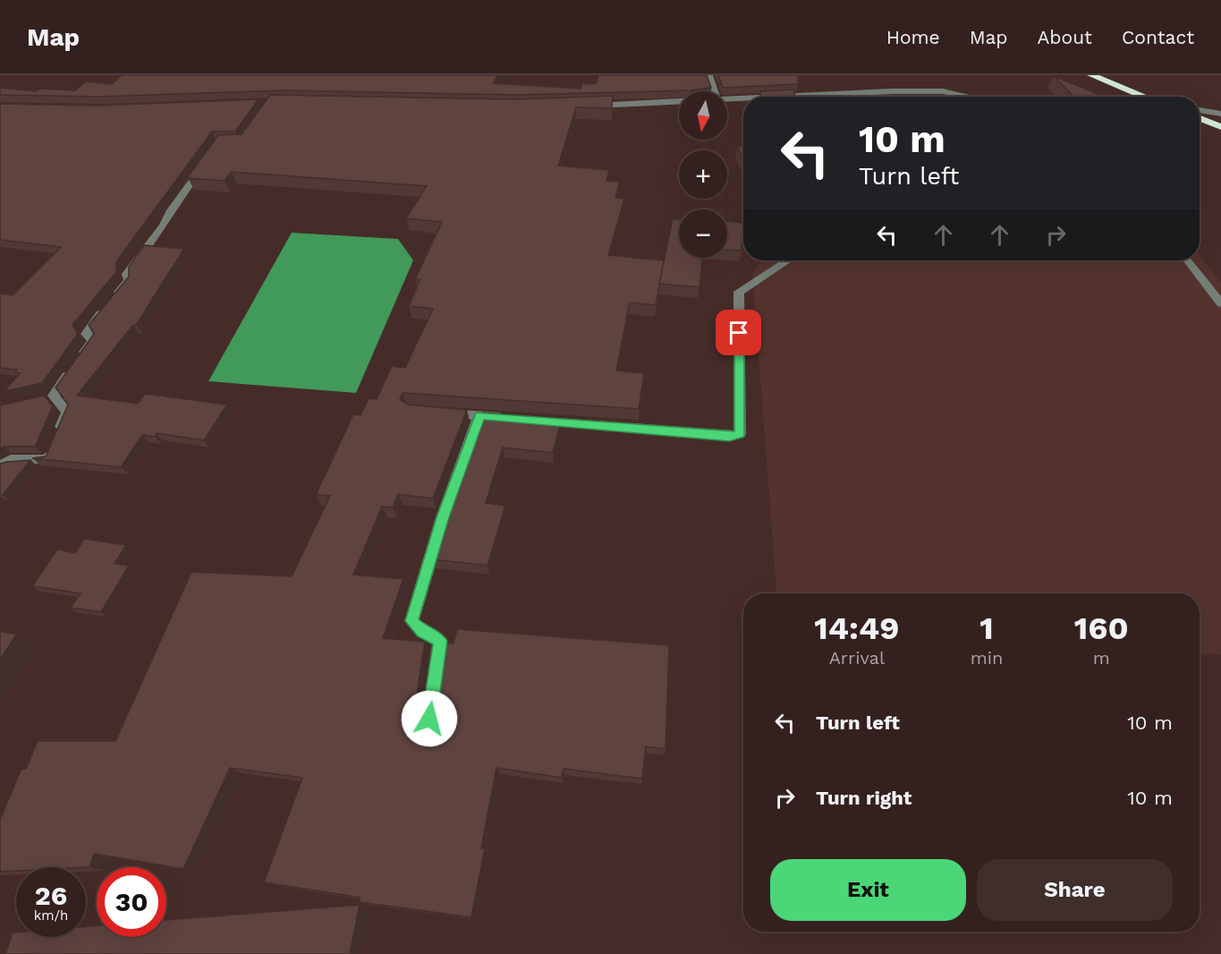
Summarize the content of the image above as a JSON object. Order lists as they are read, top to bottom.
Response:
{
  "north": "bottom",
  "page": {
    "header": "Map",
    "nav": [
      "Home",
      "Map",
      "About",
      "Contact"
    ],
    "map_buttons": ["+", "−"],
    "turn": ["10 m", "Turn left"],
    "eta": [
      "14:49",
      "Arrival",
      "1",
      "min",
      "160",
      "m"
    ],
    "list": [
      {
        "name": "Turn left",
        "value": "10 m"
      },
      {
        "name": "Turn right",
        "value": "10 m"
      }
    ],
    "buttons": ["Exit", "Share"],
    "speed": "26 km/h",
    "limit": "30"
  }
}
